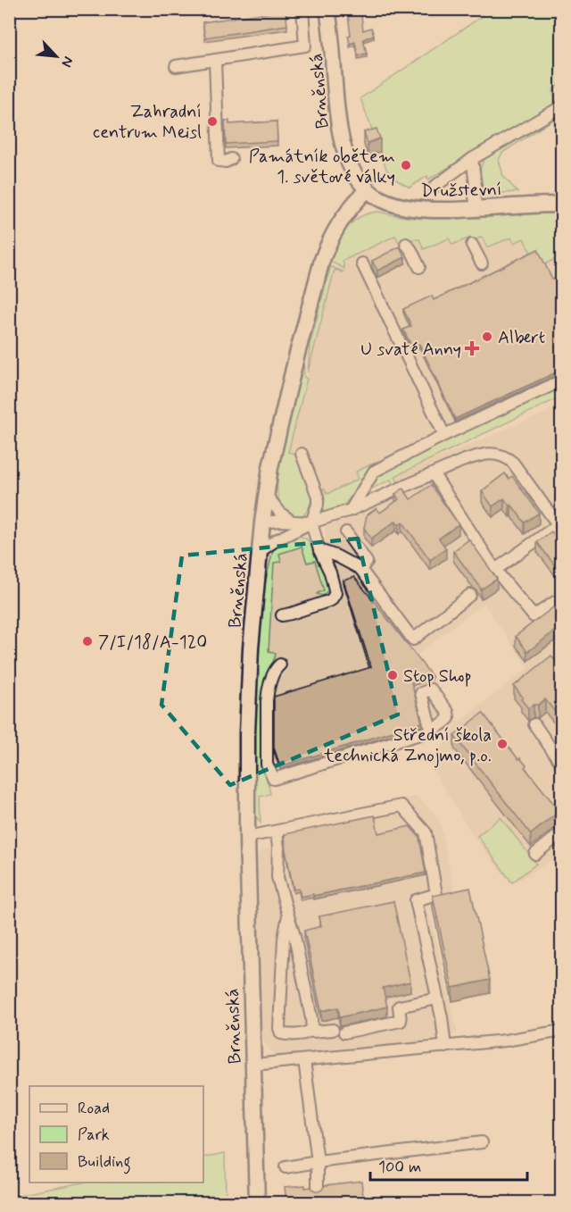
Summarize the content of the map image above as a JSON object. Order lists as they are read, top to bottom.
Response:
{
  "streets": {
    "main road": ["Brněnská", "Družstevní"]
  },
  "crossings": [
    ["Brněnská", "Družstevní"]
  ],
  "places": {
    "other": [
      "Zahradní centrum Meisl",
      "Památník obětem 1. světové války",
      "Albert",
      "7/I/18/A-120",
      "Stop Shop",
      "Střední škola technická Znojmo, p.o."
    ],
    "health": ["U svaté Anny"]
  },
  "legend": ["Road", "Park", "Building"],
  "scale_bar": "100 m",
  "north": "bottom right"
}
